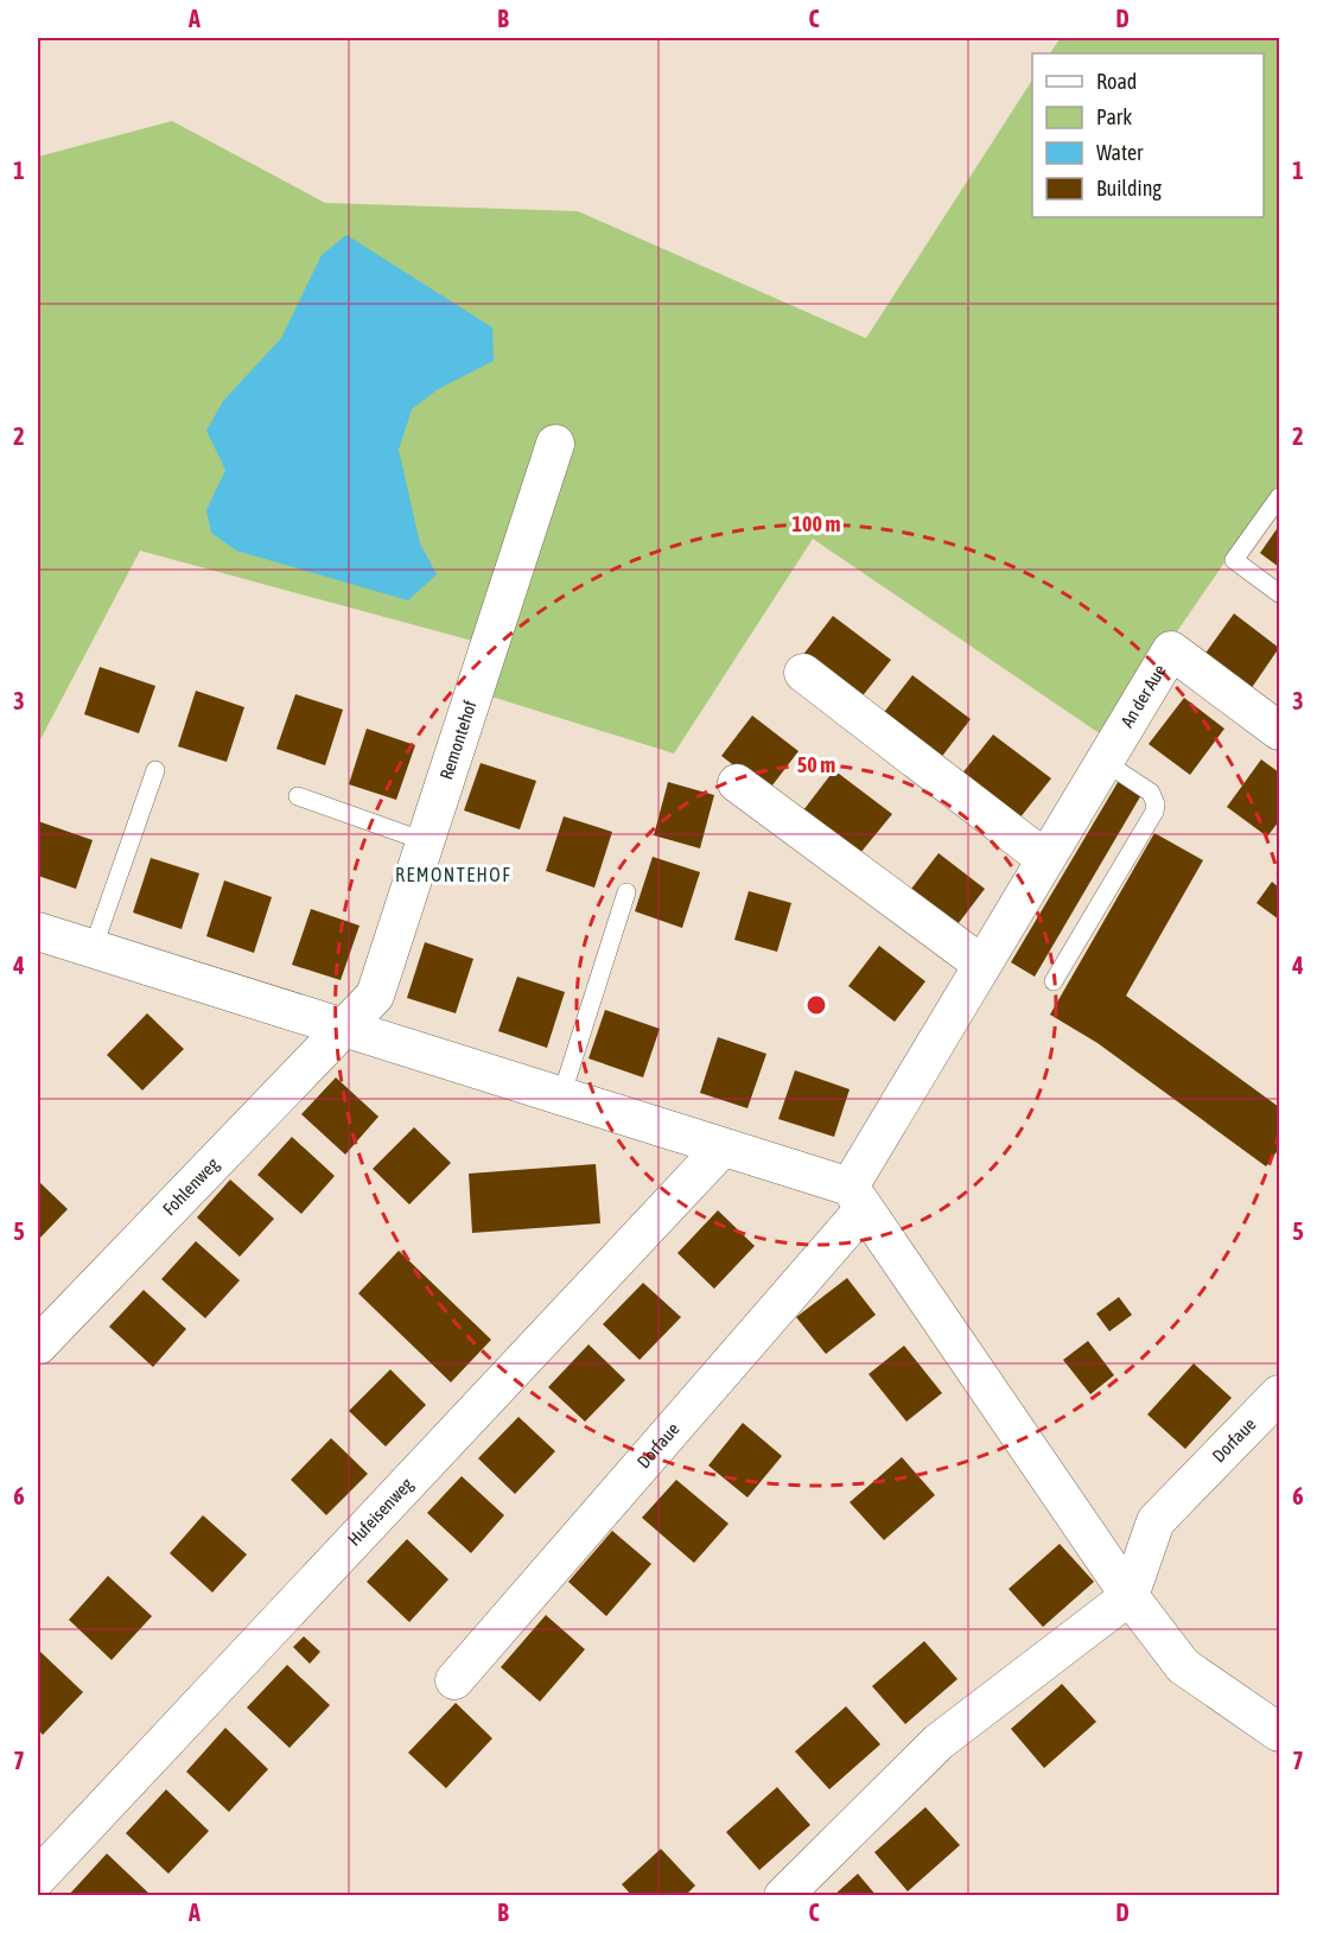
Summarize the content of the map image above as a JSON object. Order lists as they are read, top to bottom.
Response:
{
  "streets": {
    "street": [
      "An der Aue",
      "Remontehof",
      "Fohlenweg",
      "Dorfaue",
      "Hufeisenweg"
    ]
  },
  "crossings": [
    ["An der Aue", "Dorfaue"],
    ["Remontehof", "Fohlenweg"]
  ],
  "districts": ["REMONTEHOF"],
  "legend": [
    "Road",
    "Park",
    "Water",
    "Building"
  ],
  "grid": {
    "columns": [
      "A",
      "B",
      "C",
      "D"
    ],
    "rows": [
      "1",
      "2",
      "3",
      "4",
      "5",
      "6",
      "7"
    ]
  },
  "rings": ["100 m", "50 m"]
}
